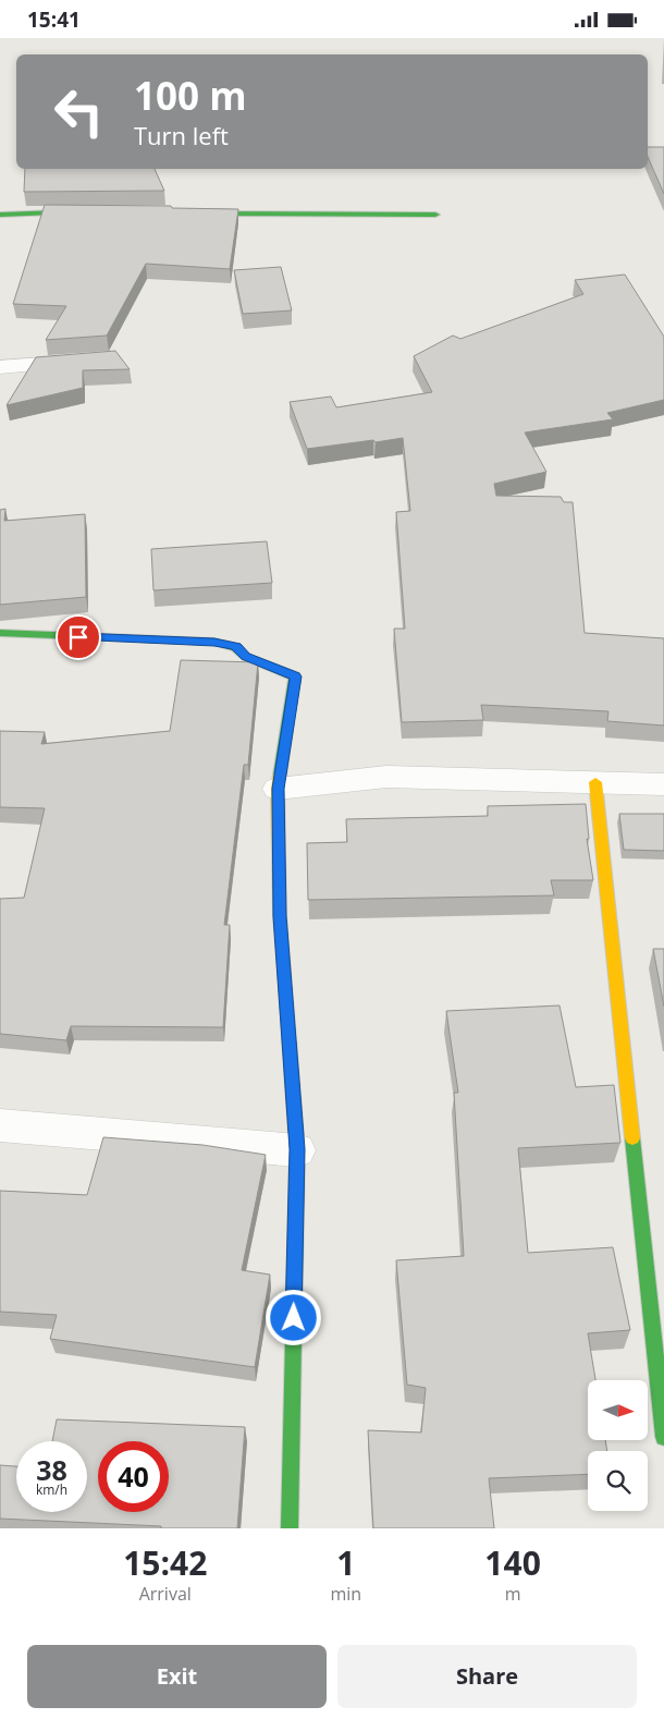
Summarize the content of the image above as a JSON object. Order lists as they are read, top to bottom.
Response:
{
  "north": "right",
  "page": {
    "status": "15:41",
    "turn": ["100 m", "Turn left"],
    "speed": "38 km/h",
    "limit": "40",
    "eta": [
      "15:42",
      "Arrival",
      "1",
      "min",
      "140",
      "m"
    ],
    "buttons": ["Exit", "Share"]
  }
}
